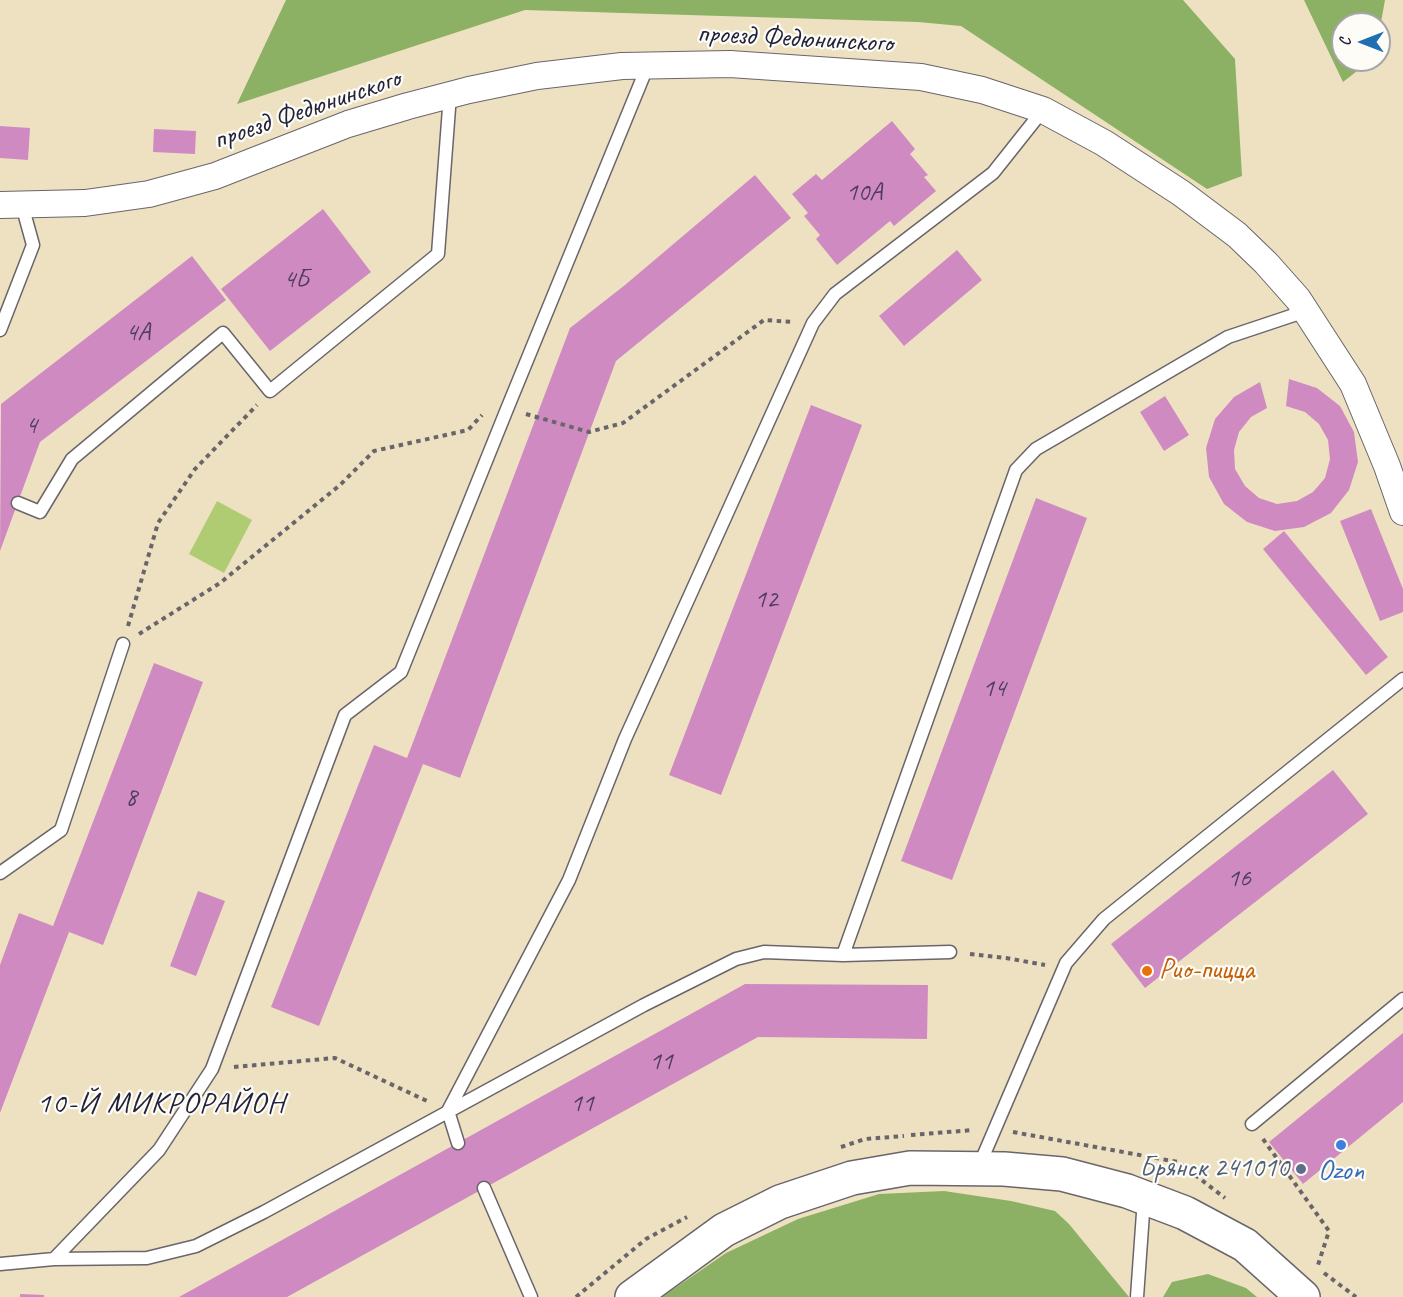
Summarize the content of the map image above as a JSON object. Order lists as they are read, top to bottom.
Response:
{
  "streets": {
    "street": ["проезд Федюнинского"]
  },
  "districts": ["10-Й МИКРОРАЙОН"],
  "places": ["Рио-пицца", "Ozon", "Брянск 241010"],
  "house_numbers": [
    "10А",
    "4Б",
    "4А",
    "4",
    "12",
    "14",
    "8",
    "16",
    "11",
    "11"
  ],
  "north": "left"
}
